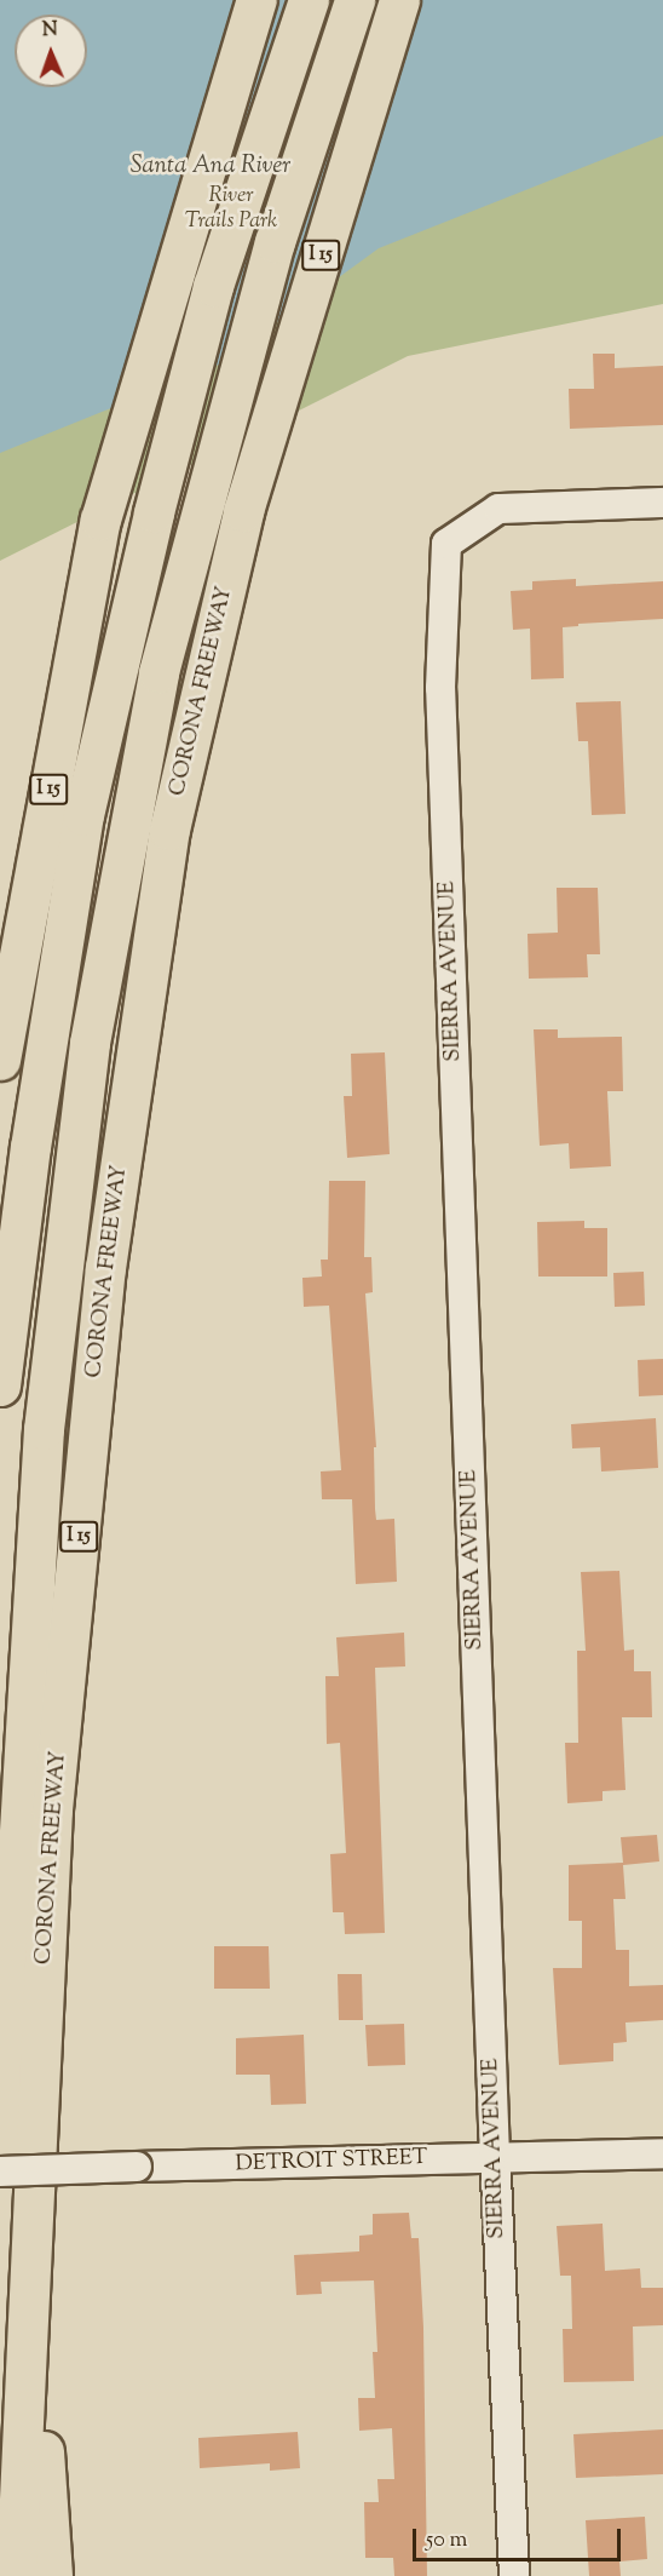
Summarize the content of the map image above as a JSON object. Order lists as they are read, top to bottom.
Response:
{
  "streets": {
    "highway": ["I 15", "CORONA FREEWAY"],
    "street": ["SIERRA AVENUE", "DETROIT STREET"]
  },
  "crossings": [
    ["SIERRA AVENUE", "DETROIT STREET"]
  ],
  "water": ["Santa Ana River"],
  "parks": ["River Trails Park"],
  "scale_bar": "50 m",
  "north": "top"
}
